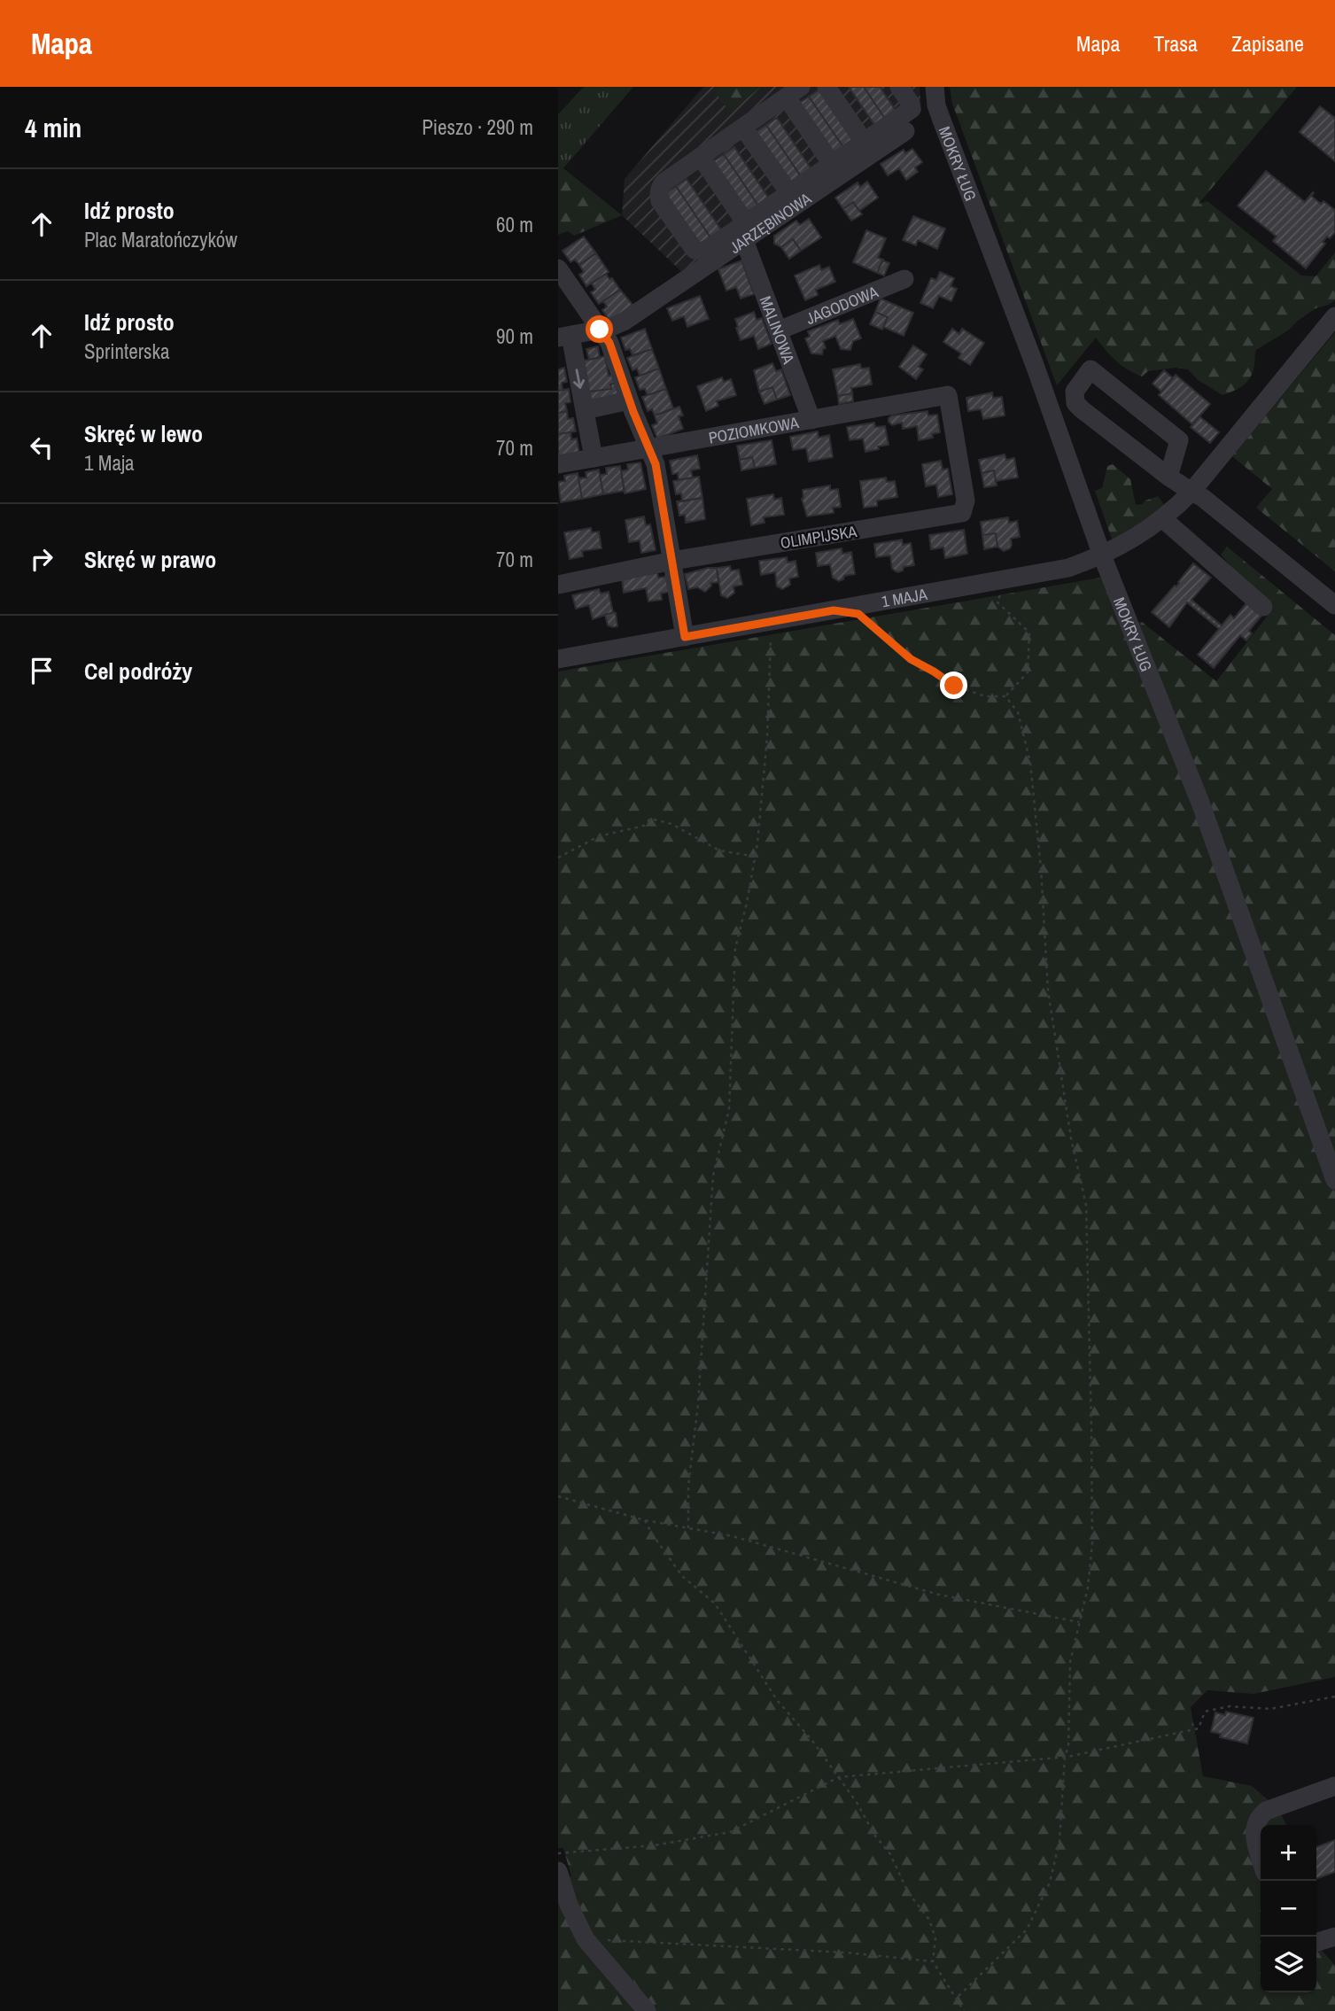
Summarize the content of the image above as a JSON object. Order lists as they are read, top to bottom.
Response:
{
  "streets": {
    "street": [
      "MOKRY ŁUG",
      "JARZĘBINOWA",
      "JAGODOWA",
      "MALINOWA",
      "POZIOMKOWA",
      "OLIMPIJSKA",
      "1 MAJA"
    ]
  },
  "crossings": [
    ["MOKRY ŁUG", "1 MAJA"],
    ["JARZĘBINOWA", "MALINOWA"],
    ["JAGODOWA", "MALINOWA"],
    ["MALINOWA", "POZIOMKOWA"],
    ["POZIOMKOWA", "OLIMPIJSKA"]
  ],
  "page": {
    "header": "Mapa",
    "nav": ["Mapa", "Trasa", "Zapisane"],
    "heading": ["4 min", "Pieszo · 290 m"],
    "list": [
      ["Idź prosto", "Plac Maratończyków", "60 m"],
      ["Idź prosto", "Sprinterska", "90 m"],
      ["Skręć w lewo", "1 Maja", "70 m"],
      ["Skręć w prawo", "70 m"],
      "Cel podróży"
    ],
    "map_buttons": ["+", "−"]
  }
}
